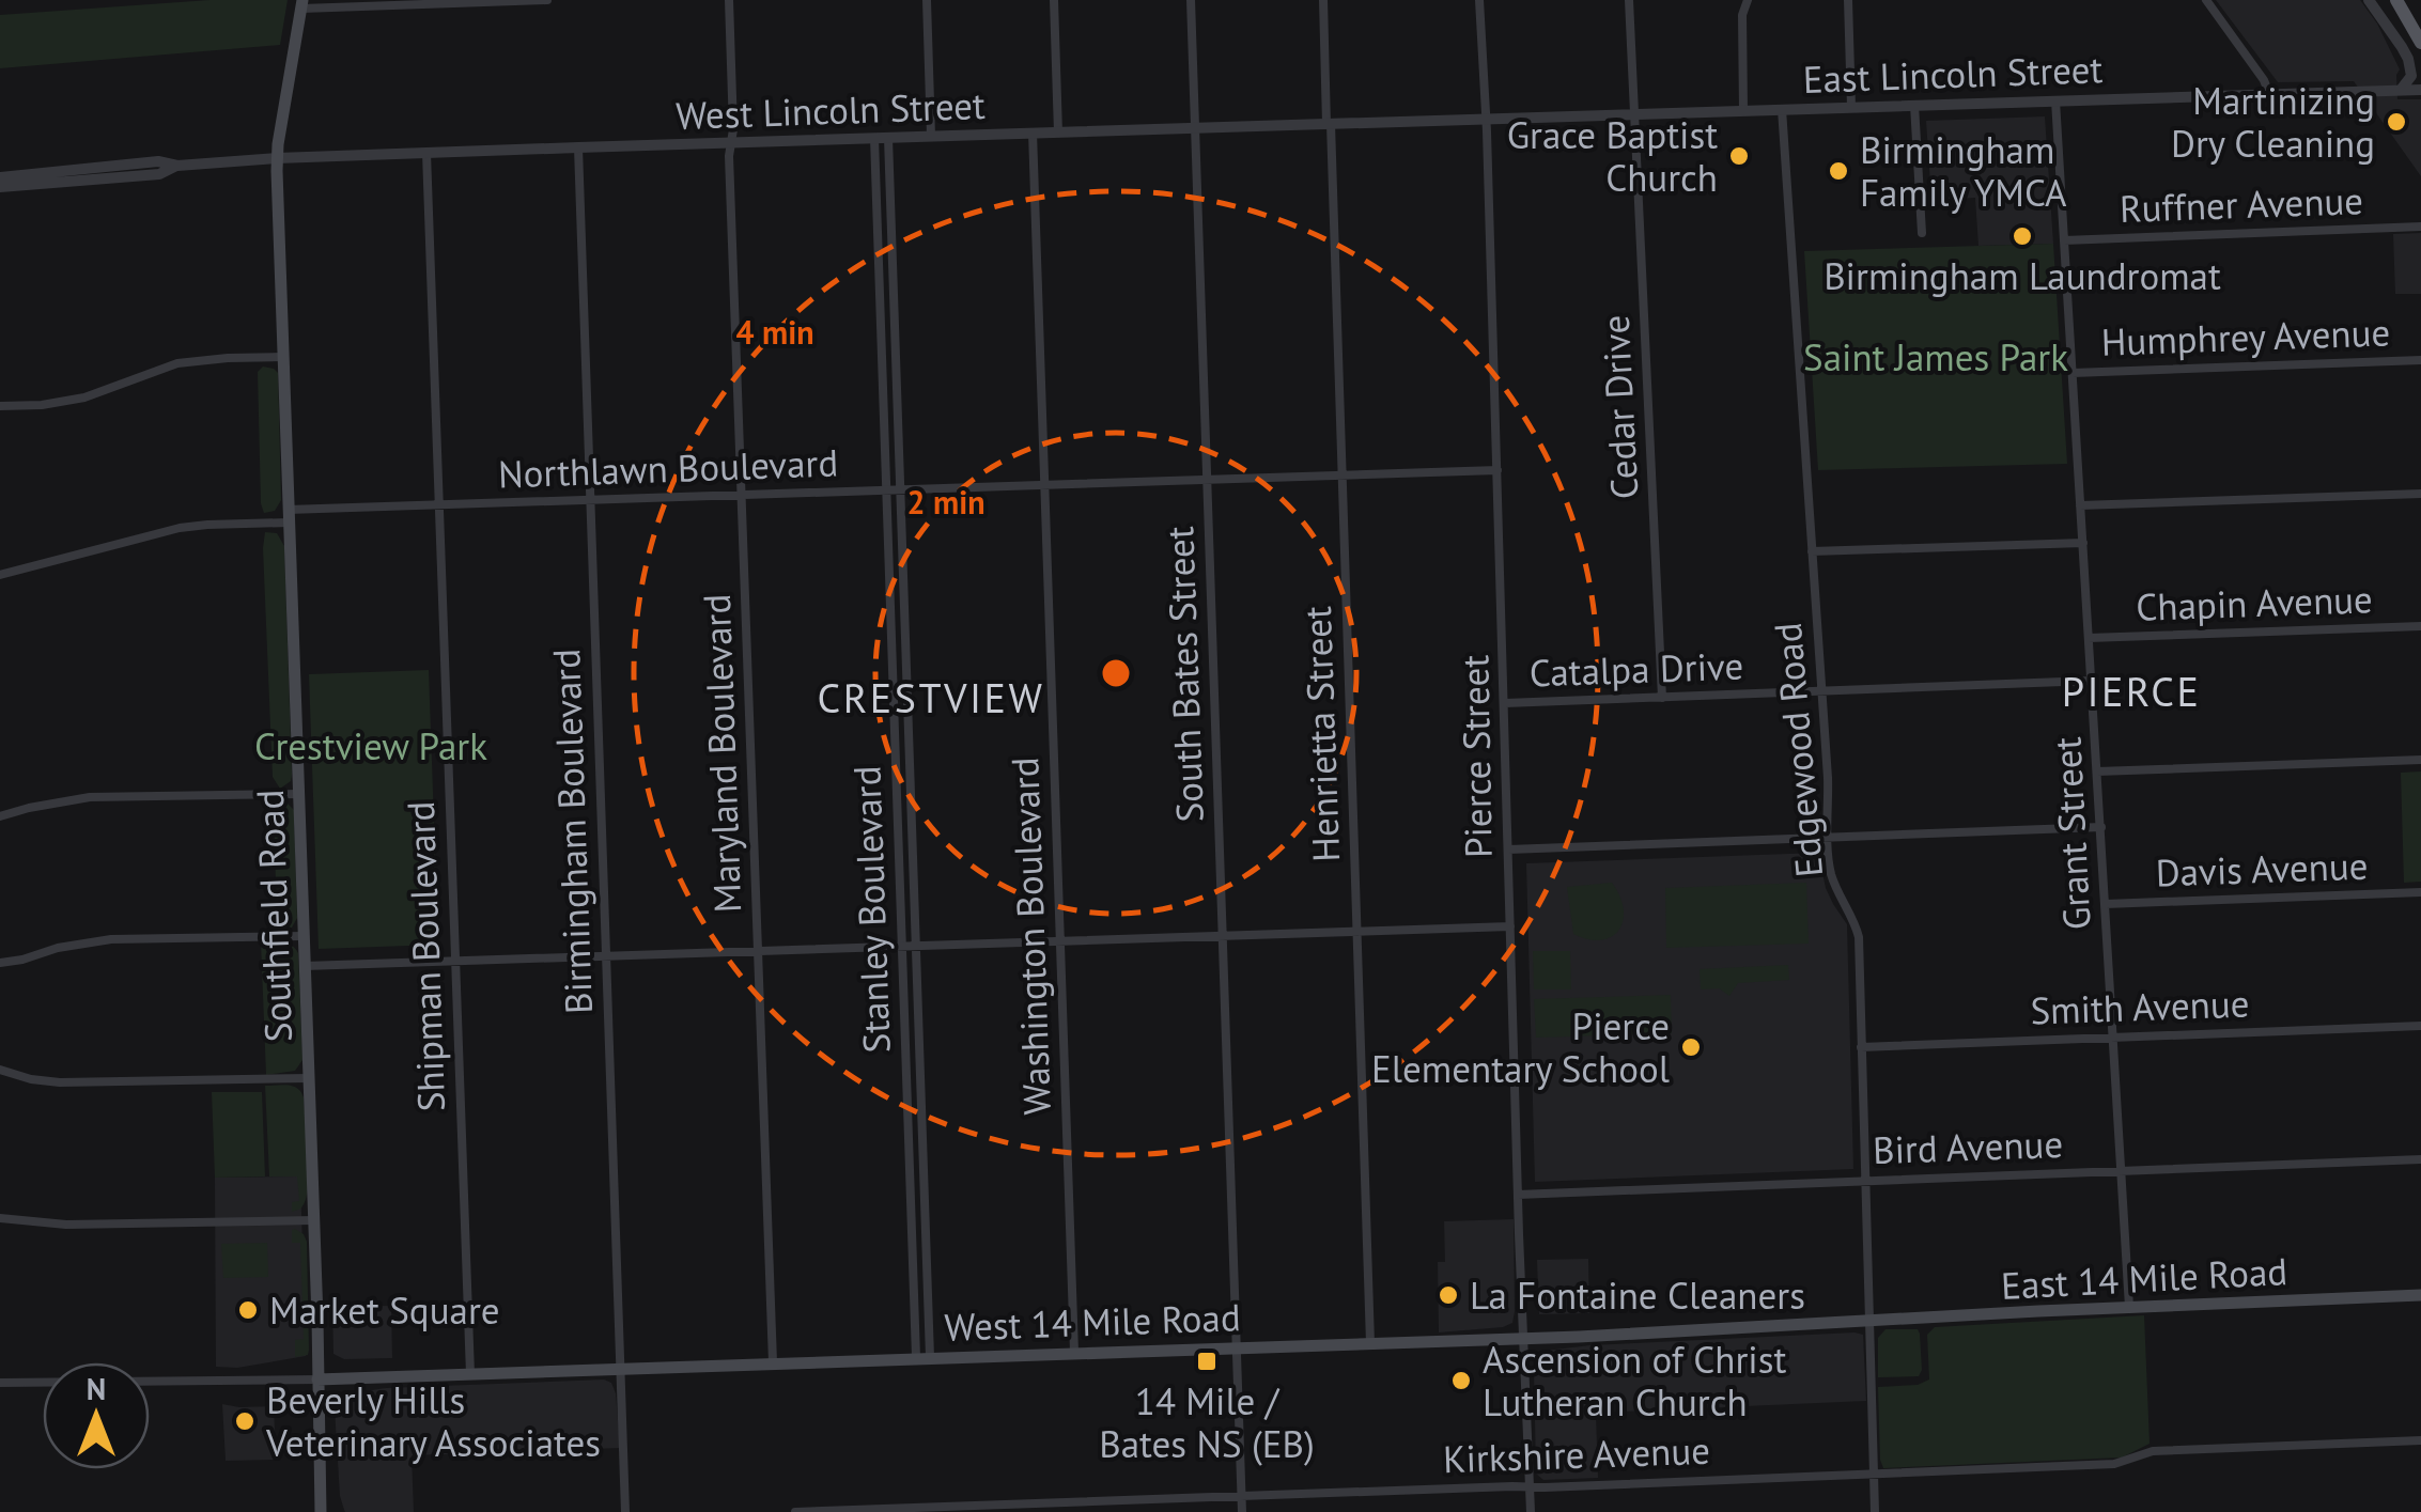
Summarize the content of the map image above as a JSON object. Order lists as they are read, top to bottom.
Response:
{
  "streets": {
    "main road": ["Southfield Road", "East 14 Mile Road", "West 14 Mile Road"],
    "street": [
      "East Lincoln Street",
      "West Lincoln Street",
      "Ruffner Avenue",
      "Humphrey Avenue",
      "Cedar Drive",
      "Northlawn Boulevard",
      "Chapin Avenue",
      "Catalpa Drive",
      "South Bates Street",
      "Henrietta Street",
      "Edgewood Road",
      "Maryland Boulevard",
      "Pierce Street",
      "Birmingham Boulevard",
      "Grant Street",
      "Davis Avenue",
      "Stanley Boulevard",
      "Washington Boulevard",
      "Shipman Boulevard",
      "Smith Avenue",
      "Bird Avenue",
      "Kirkshire Avenue"
    ]
  },
  "crossings": [
    ["East Lincoln Street", "West Lincoln Street"],
    ["East Lincoln Street", "Cedar Drive"],
    ["East Lincoln Street", "Edgewood Road"],
    ["East Lincoln Street", "Pierce Street"],
    ["East Lincoln Street", "Grant Street"],
    ["West Lincoln Street", "South Bates Street"],
    ["West Lincoln Street", "Henrietta Street"],
    ["West Lincoln Street", "Maryland Boulevard"],
    ["West Lincoln Street", "Pierce Street"],
    ["West Lincoln Street", "Birmingham Boulevard"],
    ["West Lincoln Street", "Stanley Boulevard"],
    ["West Lincoln Street", "Southfield Road"],
    ["West Lincoln Street", "Washington Boulevard"],
    ["West Lincoln Street", "Shipman Boulevard"],
    ["Ruffner Avenue", "Grant Street"],
    ["Humphrey Avenue", "Grant Street"],
    ["Cedar Drive", "Catalpa Drive"],
    ["Northlawn Boulevard", "South Bates Street"],
    ["Northlawn Boulevard", "Henrietta Street"],
    ["Northlawn Boulevard", "Maryland Boulevard"],
    ["Northlawn Boulevard", "Pierce Street"],
    ["Northlawn Boulevard", "Birmingham Boulevard"],
    ["Northlawn Boulevard", "Stanley Boulevard"],
    ["Northlawn Boulevard", "Southfield Road"],
    ["Northlawn Boulevard", "Washington Boulevard"],
    ["Northlawn Boulevard", "Shipman Boulevard"],
    ["Chapin Avenue", "Grant Street"],
    ["Catalpa Drive", "Edgewood Road"],
    ["Catalpa Drive", "Pierce Street"],
    ["Catalpa Drive", "Grant Street"],
    ["South Bates Street", "West 14 Mile Road"],
    ["South Bates Street", "Kirkshire Avenue"],
    ["Henrietta Street", "West 14 Mile Road"],
    ["Edgewood Road", "Smith Avenue"],
    ["Edgewood Road", "Bird Avenue"],
    ["Edgewood Road", "East 14 Mile Road"],
    ["Edgewood Road", "West 14 Mile Road"],
    ["Edgewood Road", "Kirkshire Avenue"],
    ["Maryland Boulevard", "West 14 Mile Road"],
    ["Pierce Street", "Bird Avenue"],
    ["Pierce Street", "West 14 Mile Road"],
    ["Pierce Street", "Kirkshire Avenue"],
    ["Birmingham Boulevard", "West 14 Mile Road"],
    ["Grant Street", "Davis Avenue"],
    ["Grant Street", "Smith Avenue"],
    ["Grant Street", "Bird Avenue"],
    ["Grant Street", "East 14 Mile Road"],
    ["Stanley Boulevard", "West 14 Mile Road"],
    ["Southfield Road", "West 14 Mile Road"],
    ["Washington Boulevard", "West 14 Mile Road"],
    ["Shipman Boulevard", "West 14 Mile Road"],
    ["East 14 Mile Road", "West 14 Mile Road"]
  ],
  "districts": ["PIERCE", "CRESTVIEW"],
  "parks": ["Saint James Park", "Crestview Park"],
  "places": {
    "other": [
      "Martinizing Dry Cleaning",
      "Grace Baptist Church",
      "Birmingham Family YMCA",
      "Birmingham Laundromat",
      "Pierce Elementary School",
      "La Fontaine Cleaners",
      "Market Square",
      "Ascension of Christ Lutheran Church",
      "Beverly Hills Veterinary Associates"
    ],
    "transit": ["14 Mile / Bates NS (EB)"]
  },
  "north": "top",
  "rings": ["4 min", "2 min"]
}
